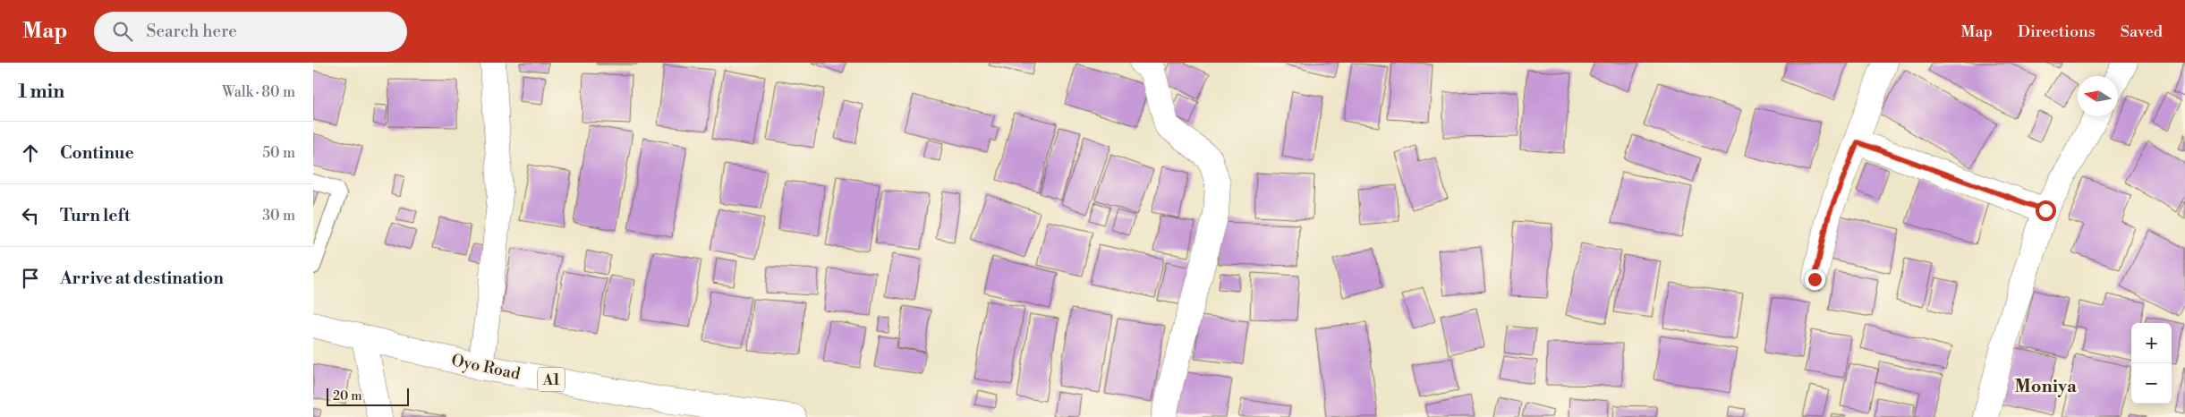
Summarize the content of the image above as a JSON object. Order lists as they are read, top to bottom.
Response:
{
  "streets": {
    "main road": ["Oyo Road", "A1"]
  },
  "districts": ["Moniya"],
  "scale_bar": "20 m",
  "north": "left",
  "page": {
    "header": "Map",
    "search": "Search here",
    "nav": ["Map", "Directions", "Saved"],
    "heading": ["1 min", "Walk · 80 m"],
    "list": [
      ["Continue", "50 m"],
      ["Turn left", "30 m"],
      "Arrive at destination"
    ],
    "map_buttons": ["+", "−"],
    "scale": "20 m"
  }
}
